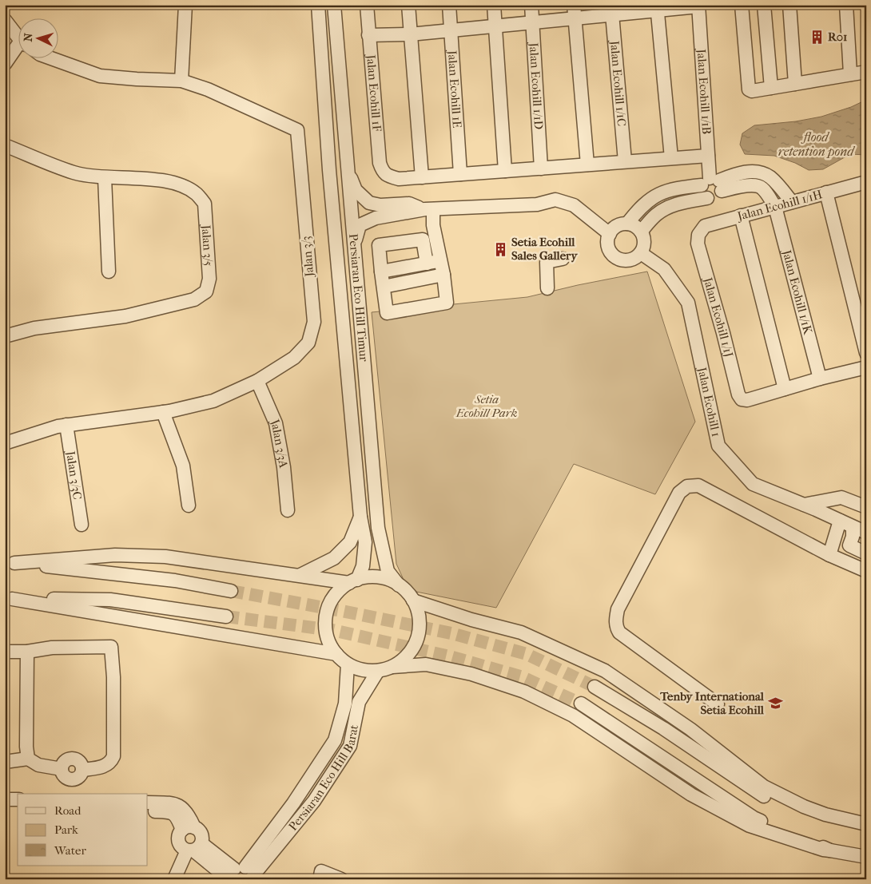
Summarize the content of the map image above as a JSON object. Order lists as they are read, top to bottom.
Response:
{
  "streets": {
    "street": [
      "Jalan Ecohill 1/1C",
      "Jalan Ecohill 1/1D",
      "Jalan Ecohill 1E",
      "Jalan Ecohill 1/1B",
      "Jalan Ecohill 1F",
      "Jalan Ecohill 1/1H",
      "Jalan 3/5",
      "Jalan 3/3",
      "Jalan Ecohill 1/1K",
      "Persiaran Eco Hill Timur",
      "Jalan Ecohill 1/1J",
      "Jalan Ecohill 1",
      "Jalan 3/3A",
      "Jalan 3/3C",
      "Persiaran Eco Hill Barat"
    ]
  },
  "crossings": [
    ["Jalan Ecohill 1/1B", "Jalan Ecohill 1"],
    ["Jalan Ecohill 1/1H", "Jalan Ecohill 1/1K"],
    ["Jalan Ecohill 1/1H", "Jalan Ecohill 1/1J"],
    ["Jalan 3/3", "Jalan 3/3A"],
    ["Jalan 3/3", "Jalan 3/3C"],
    ["Persiaran Eco Hill Timur", "Persiaran Eco Hill Barat"]
  ],
  "water": ["flood retention pond"],
  "parks": ["Setia Ecohill Park"],
  "places": {
    "building": ["R01", "Setia Ecohill Sales Gallery"],
    "school or university": ["Tenby International Setia Ecohill"]
  },
  "legend": ["Road", "Park", "Water"],
  "north": "left"
}
